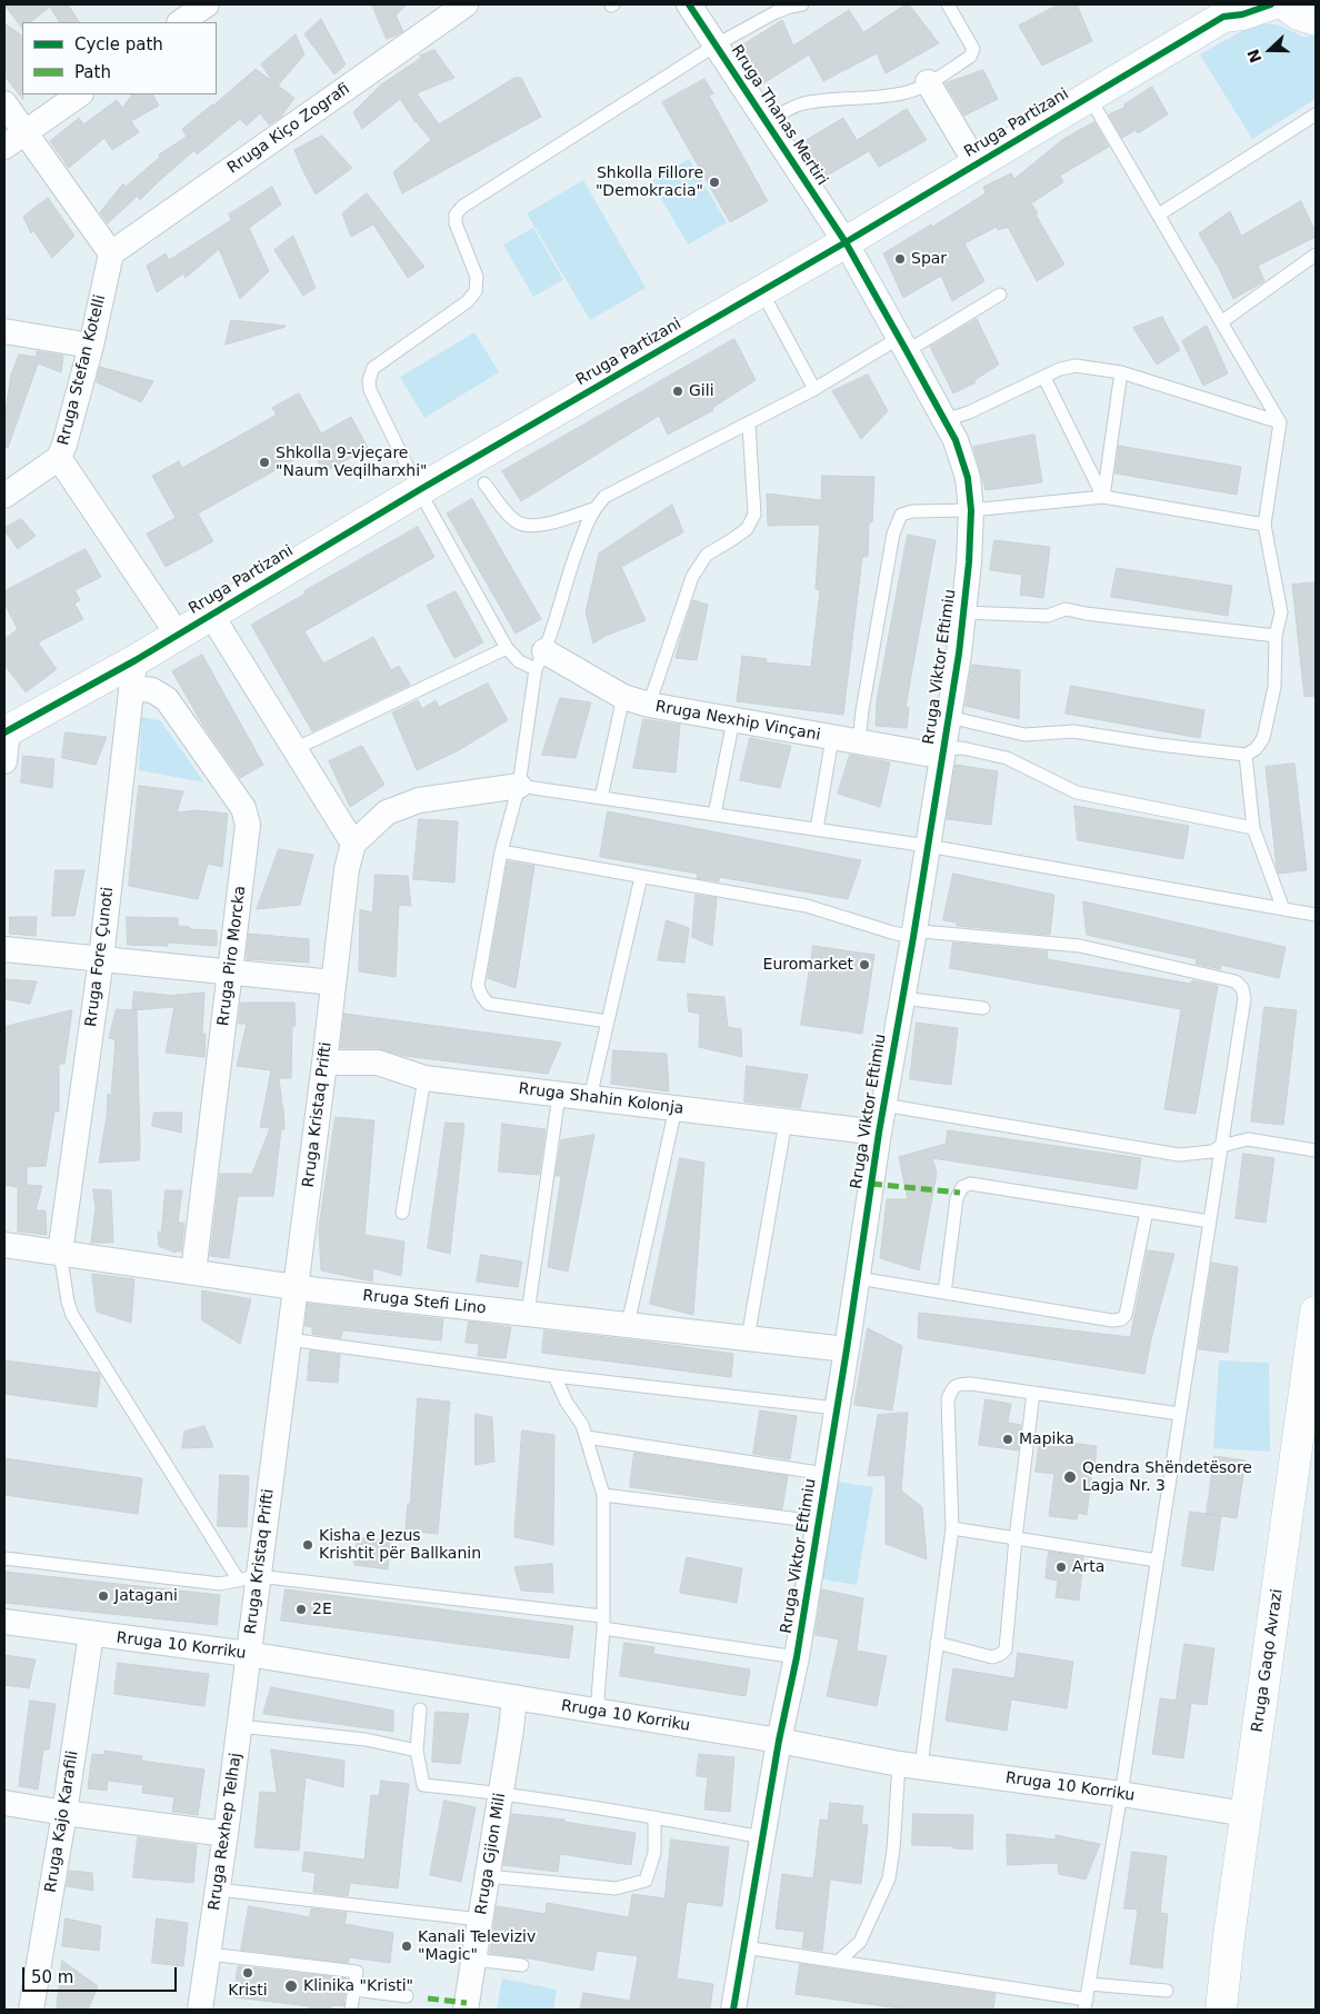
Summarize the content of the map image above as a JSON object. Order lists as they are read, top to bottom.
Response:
{
  "streets": {
    "street": [
      "Rruga Thanas Mertiri",
      "Rruga Partizani",
      "Rruga Kiço Zografi",
      "Rruga Stefan Kotelli",
      "Rruga Viktor Eftimiu",
      "Rruga Nexhip Vinçani",
      "Rruga Piro Morcka",
      "Rruga Fore Çunoti",
      "Rruga Shahin Kolonja",
      "Rruga Kristaq Prifti",
      "Rruga Stefi Lino",
      "Rruga 10 Korriku",
      "Rruga Gaqo Avrazi",
      "Rruga Kajo Karafili",
      "Rruga Rexhep Telhaj",
      "Rruga Gjion Mili"
    ]
  },
  "crossings": [
    ["Rruga Thanas Mertiri", "Rruga Partizani"],
    ["Rruga Thanas Mertiri", "Rruga Viktor Eftimiu"],
    ["Rruga Partizani", "Rruga Stefan Kotelli"],
    ["Rruga Partizani", "Rruga Viktor Eftimiu"],
    ["Rruga Partizani", "Rruga Piro Morcka"],
    ["Rruga Partizani", "Rruga Fore Çunoti"],
    ["Rruga Kiço Zografi", "Rruga Stefan Kotelli"],
    ["Rruga Viktor Eftimiu", "Rruga Nexhip Vinçani"],
    ["Rruga Viktor Eftimiu", "Rruga Shahin Kolonja"],
    ["Rruga Viktor Eftimiu", "Rruga Stefi Lino"],
    ["Rruga Viktor Eftimiu", "Rruga 10 Korriku"],
    ["Rruga Piro Morcka", "Rruga Fore Çunoti"],
    ["Rruga Piro Morcka", "Rruga Stefi Lino"],
    ["Rruga Fore Çunoti", "Rruga Stefi Lino"],
    ["Rruga Shahin Kolonja", "Rruga Kristaq Prifti"],
    ["Rruga Kristaq Prifti", "Rruga Stefi Lino"],
    ["Rruga Kristaq Prifti", "Rruga 10 Korriku"],
    ["Rruga Kristaq Prifti", "Rruga Rexhep Telhaj"],
    ["Rruga 10 Korriku", "Rruga Gaqo Avrazi"],
    ["Rruga 10 Korriku", "Rruga Kajo Karafili"],
    ["Rruga 10 Korriku", "Rruga Rexhep Telhaj"],
    ["Rruga 10 Korriku", "Rruga Gjion Mili"]
  ],
  "places": [
    "Shkolla Fillore \"Demokracia\"",
    "Spar",
    "Gili",
    "Shkolla 9-vjeçare \"Naum Veqilharxhi\"",
    "Euromarket",
    "Mapika",
    "Qendra Shëndetësore Lagja Nr. 3",
    "Kisha e Jezus Krishtit për Ballkanin",
    "Arta",
    "Jatagani",
    "2E",
    "Kanali Televiziv \"Magic\"",
    "Kristi",
    "Klinika \"Kristi\""
  ],
  "legend": ["Cycle path", "Path"],
  "scale_bar": "50 m",
  "north": "left"
}
